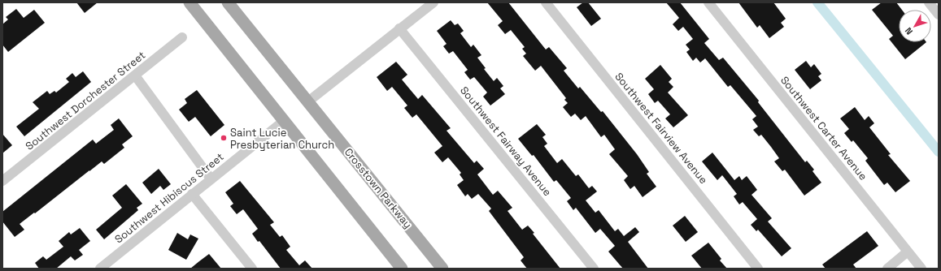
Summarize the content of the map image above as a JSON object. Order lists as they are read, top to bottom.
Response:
{
  "streets": {
    "main road": ["Crosstown Parkway"],
    "street": [
      "Southwest Dorchester Street",
      "Southwest Fairview Avenue",
      "Southwest Carter Avenue",
      "Southwest Fairway Avenue",
      "Southwest Hibiscus Street"
    ]
  },
  "places": ["Saint Lucie Presbyterian Church"],
  "north": "bottom left"
}
